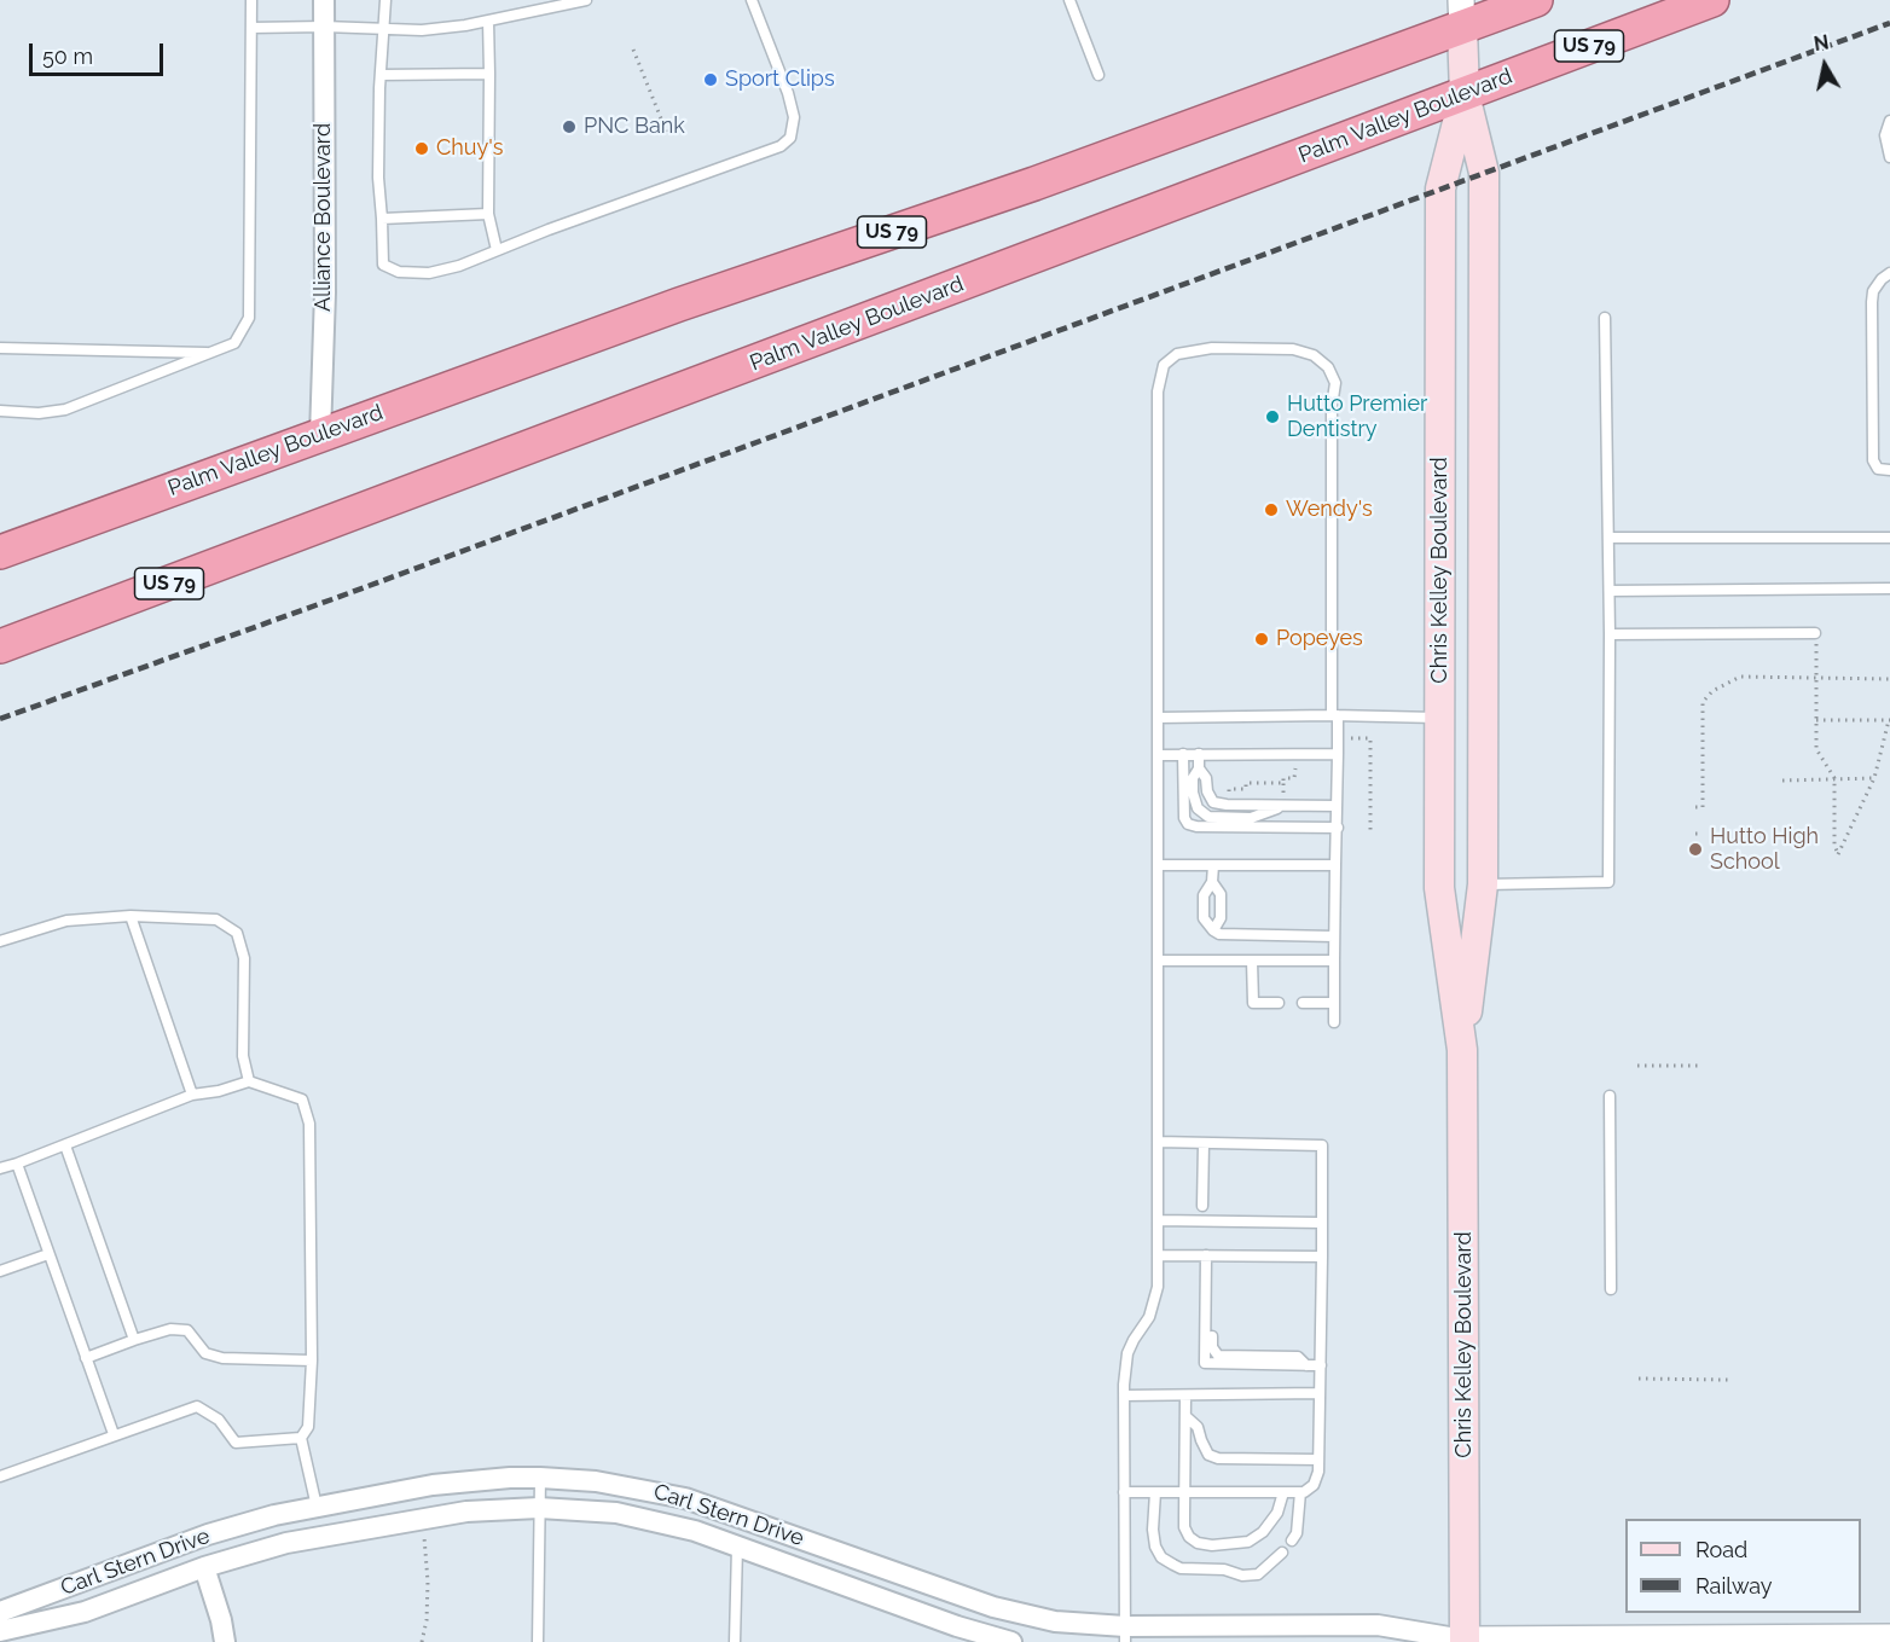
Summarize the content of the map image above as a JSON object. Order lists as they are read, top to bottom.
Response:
{
  "streets": {
    "highway": ["US 79", "Palm Valley Boulevard"],
    "main road": ["Chris Kelley Boulevard"],
    "street": ["Alliance Boulevard", "Carl Stern Drive"]
  },
  "crossings": [
    ["Palm Valley Boulevard", "Alliance Boulevard"],
    ["Palm Valley Boulevard", "Chris Kelley Boulevard"],
    ["Chris Kelley Boulevard", "Carl Stern Drive"]
  ],
  "places": [
    "Sport Clips",
    "PNC Bank",
    "Chuy's",
    "Hutto Premier Dentistry",
    "Wendy's",
    "Popeyes",
    "Hutto High School"
  ],
  "legend": ["Road", "Railway"],
  "scale_bar": "50 m",
  "north": "top"
}
